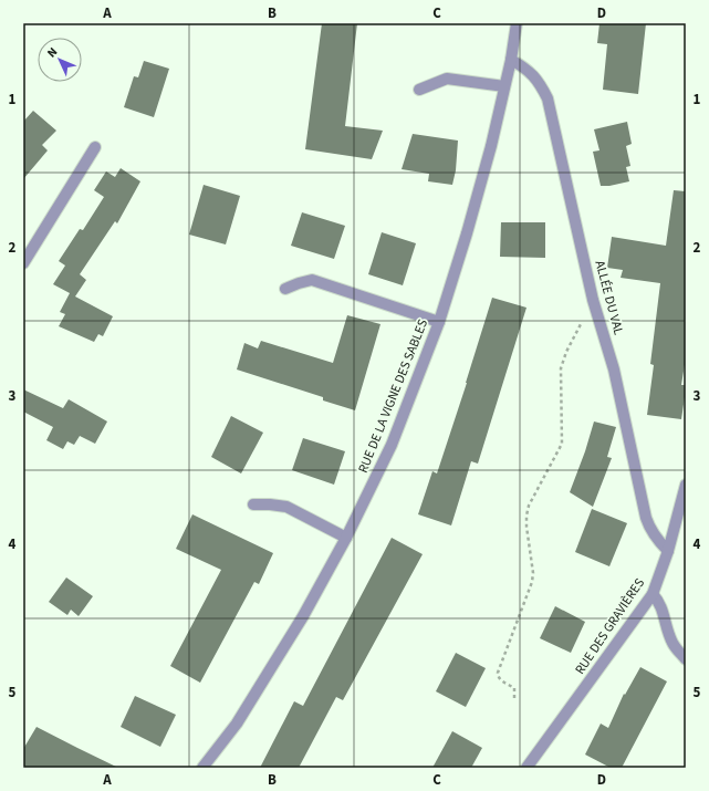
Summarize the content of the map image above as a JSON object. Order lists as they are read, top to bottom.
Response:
{
  "streets": {
    "street": ["ALLÉE DU VAL", "RUE DE LA VIGNE DES SABLES", "RUE DES GRAVIÈRES"]
  },
  "crossings": [
    ["ALLÉE DU VAL", "RUE DE LA VIGNE DES SABLES"],
    ["ALLÉE DU VAL", "RUE DES GRAVIÈRES"]
  ],
  "north": "top left",
  "grid": {
    "columns": [
      "A",
      "B",
      "C",
      "D"
    ],
    "rows": [
      "1",
      "2",
      "3",
      "4",
      "5"
    ]
  }
}
